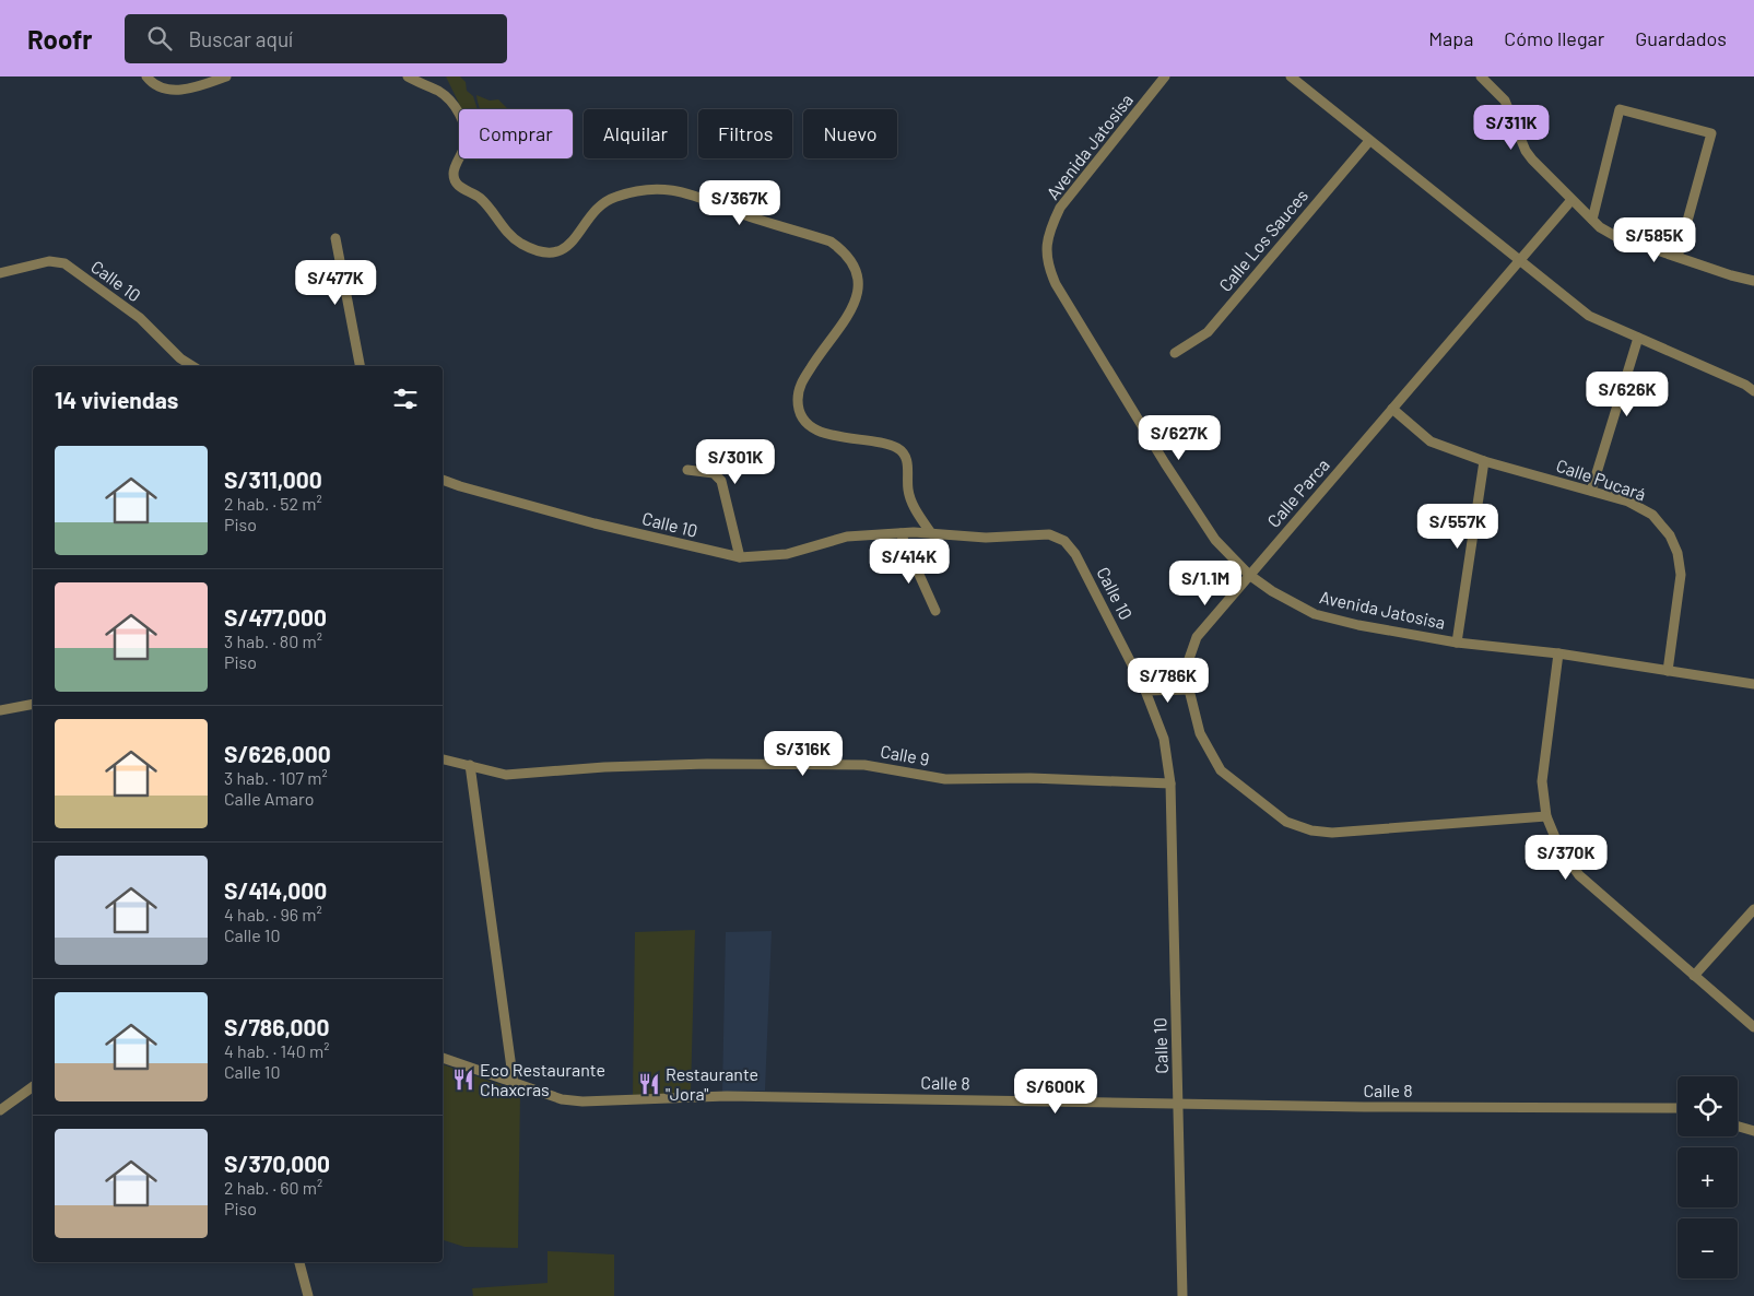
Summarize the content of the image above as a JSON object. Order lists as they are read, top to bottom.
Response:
{
  "streets": {
    "street": [
      "Avenida Jatosisa",
      "Calle Los Sauces",
      "Calle 10",
      "Calle Pucará",
      "Calle Parca",
      "Calle 9",
      "Calle 8"
    ]
  },
  "crossings": [
    ["Avenida Jatosisa", "Calle Pucará"],
    ["Avenida Jatosisa", "Calle Parca"],
    ["Calle 10", "Calle 9"],
    ["Calle 10", "Calle 8"],
    ["Calle Pucará", "Calle Parca"]
  ],
  "places": {
    "restaurant": ["Eco Restaurante Chaxcras", "Restaurante \"Jora\""]
  },
  "page": {
    "header": "Roofr",
    "search": "Buscar aquí",
    "nav": ["Mapa", "Cómo llegar", "Guardados"],
    "price": [
      "S/311K",
      "S/367K",
      "S/585K",
      "S/477K",
      "S/626K",
      "S/627K",
      "S/301K",
      "S/557K",
      "S/414K",
      "S/1.1M",
      "S/786K",
      "S/316K",
      "S/370K",
      "S/600K"
    ],
    "chip": [
      "Comprar",
      "Alquilar",
      "Filtros",
      "Nuevo"
    ],
    "heading": "14 viviendas",
    "list": [
      {
        "name": "S/311,000",
        "note": "2 hab. · 52 m² · Piso"
      },
      {
        "name": "S/477,000",
        "note": "3 hab. · 80 m² · Piso"
      },
      {
        "name": "S/626,000",
        "note": "3 hab. · 107 m² · Calle Amaro"
      },
      {
        "name": "S/414,000",
        "note": "4 hab. · 96 m² · Calle 10"
      },
      {
        "name": "S/786,000",
        "note": "4 hab. · 140 m² · Calle 10"
      },
      {
        "name": "S/370,000",
        "note": "2 hab. · 60 m² · Piso"
      }
    ],
    "map_buttons": ["+", "−"]
  }
}
